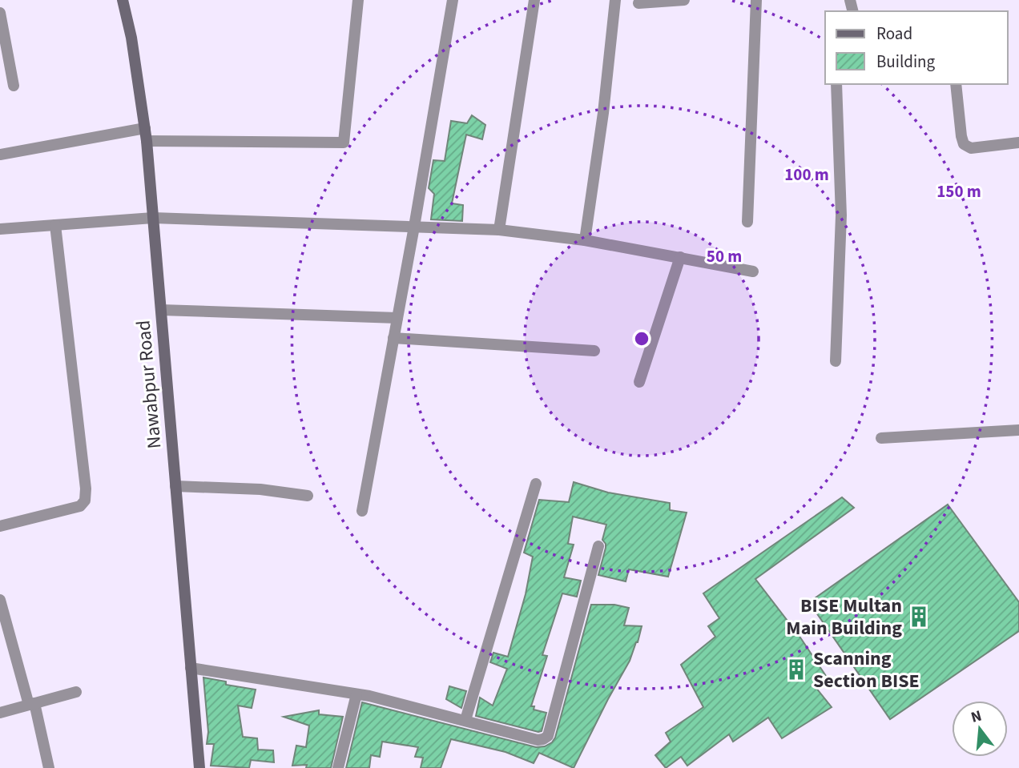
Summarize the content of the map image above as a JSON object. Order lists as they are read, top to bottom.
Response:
{
  "streets": {
    "street": ["Nawabpur Road"]
  },
  "places": {
    "building": ["BISE Multan Main Building", "Scanning Section BISE"]
  },
  "legend": ["Road", "Building"],
  "north": "top",
  "rings": ["100 m", "150 m", "50 m"]
}
